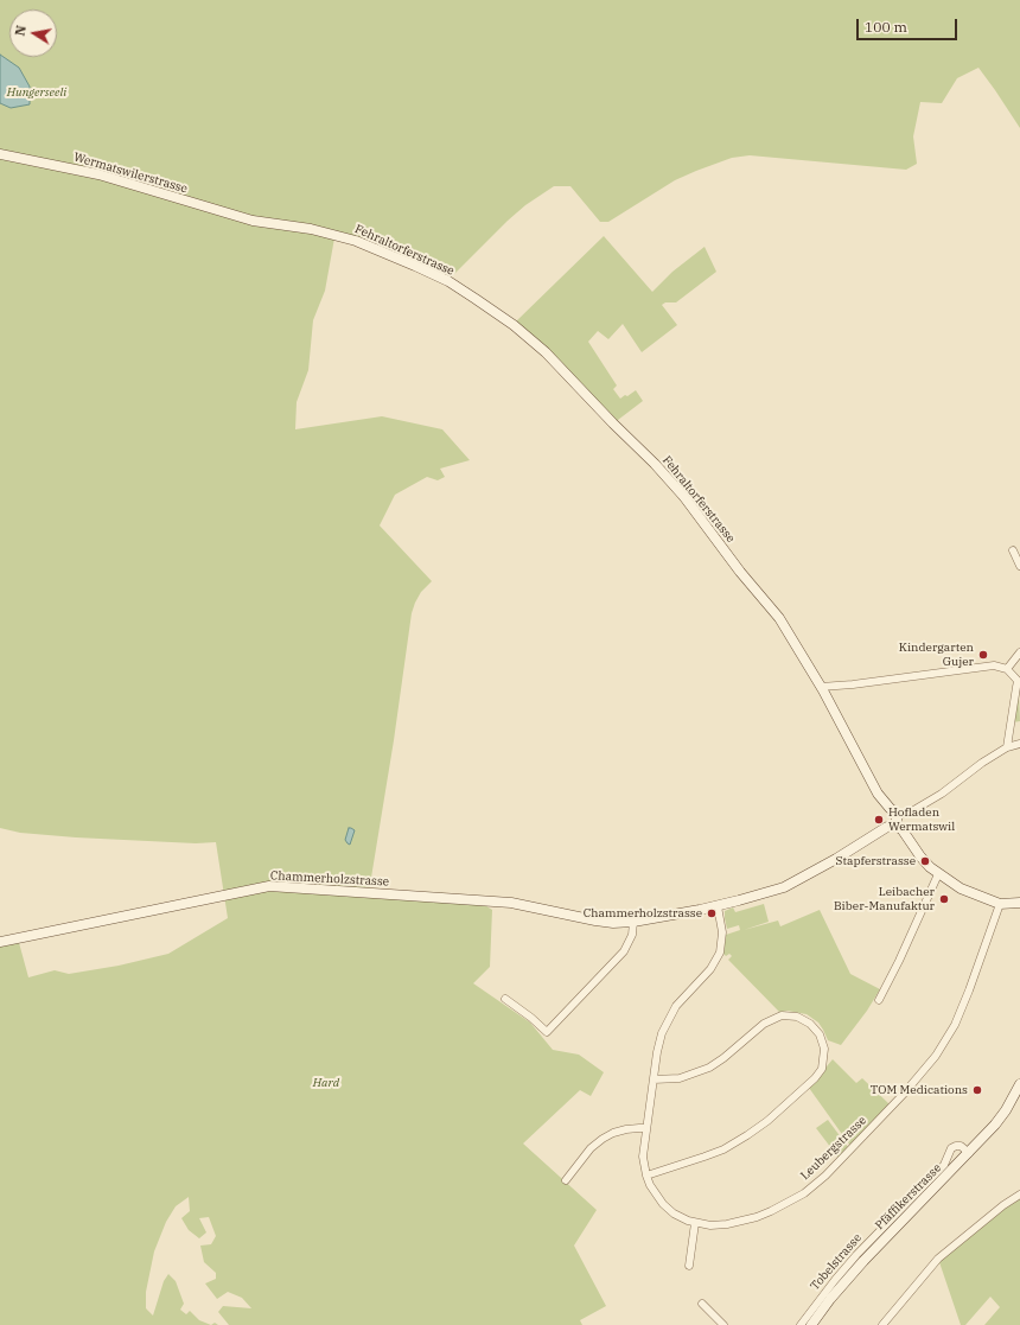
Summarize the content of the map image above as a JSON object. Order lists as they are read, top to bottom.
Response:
{
  "streets": {
    "street": [
      "Wermatswilerstrasse",
      "Fehraltorferstrasse",
      "Chammerholzstrasse",
      "Leubergstrasse",
      "Pfäffikerstrasse",
      "Tobelstrasse"
    ]
  },
  "crossings": [
    ["Wermatswilerstrasse", "Fehraltorferstrasse"],
    ["Fehraltorferstrasse", "Chammerholzstrasse"],
    ["Fehraltorferstrasse", "Leubergstrasse"],
    ["Chammerholzstrasse", "Leubergstrasse"],
    ["Pfäffikerstrasse", "Tobelstrasse"]
  ],
  "parks": ["Hungerseeli", "Hard"],
  "places": [
    "Kindergarten Gujer",
    "Hofladen Wermatswil",
    "Stapferstrasse",
    "Leibacher Biber-Manufaktur",
    "Chammerholzstrasse",
    "TOM Medications"
  ],
  "scale_bar": "100 m",
  "north": "left"
}
